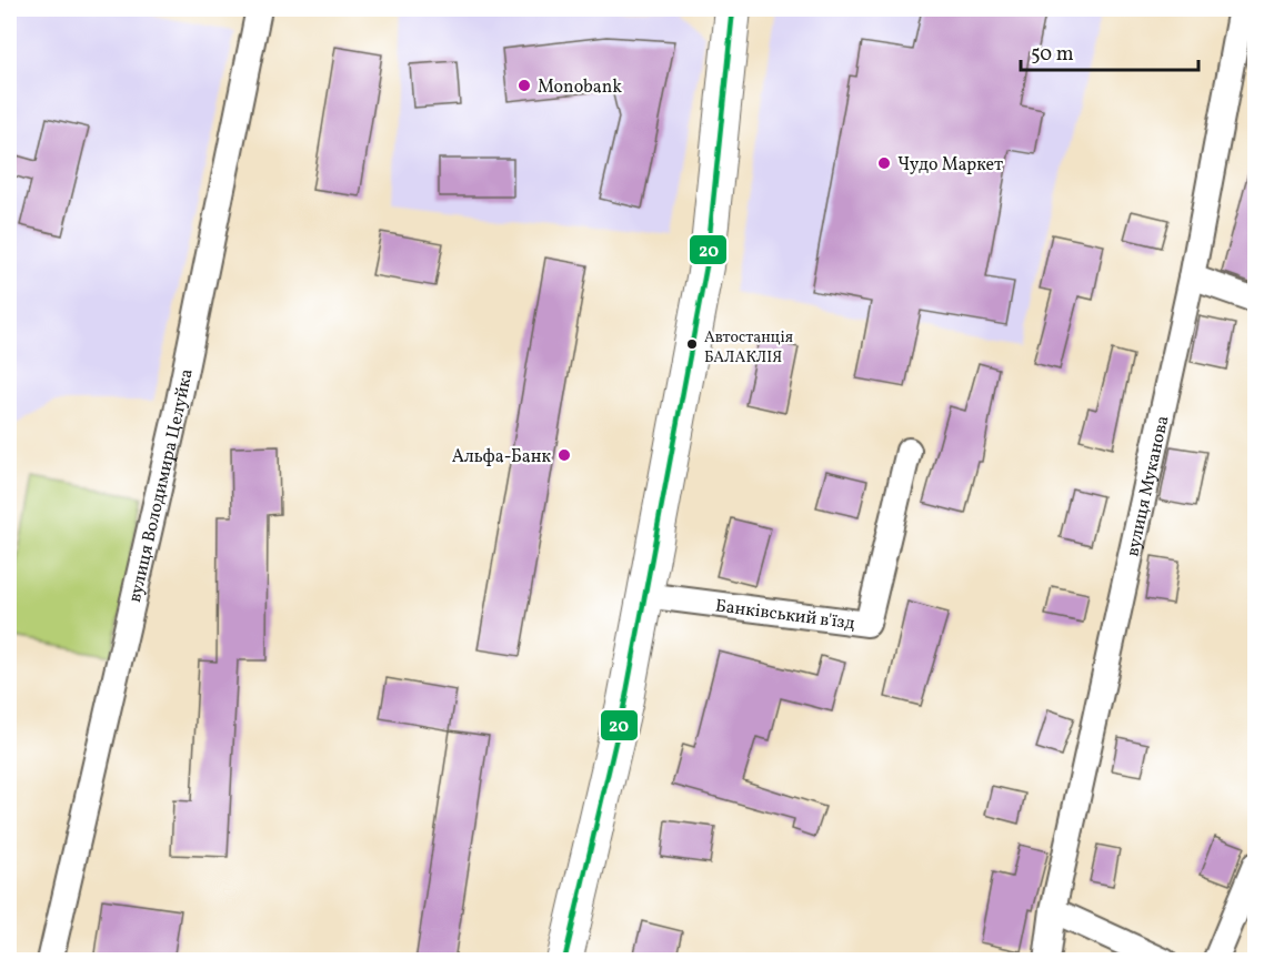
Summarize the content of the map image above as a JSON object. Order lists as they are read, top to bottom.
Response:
{
  "streets": {
    "street": ["вулиця Володимира Целуйка", "вулиця Муканова", "Банківський в'їзд"]
  },
  "places": [
    "Monobank",
    "Чудо Маркет",
    "Автостанція БАЛАКЛІЯ",
    "Альфа-Банк"
  ],
  "lines": ["transit line 20"],
  "scale_bar": "50 m"
}
